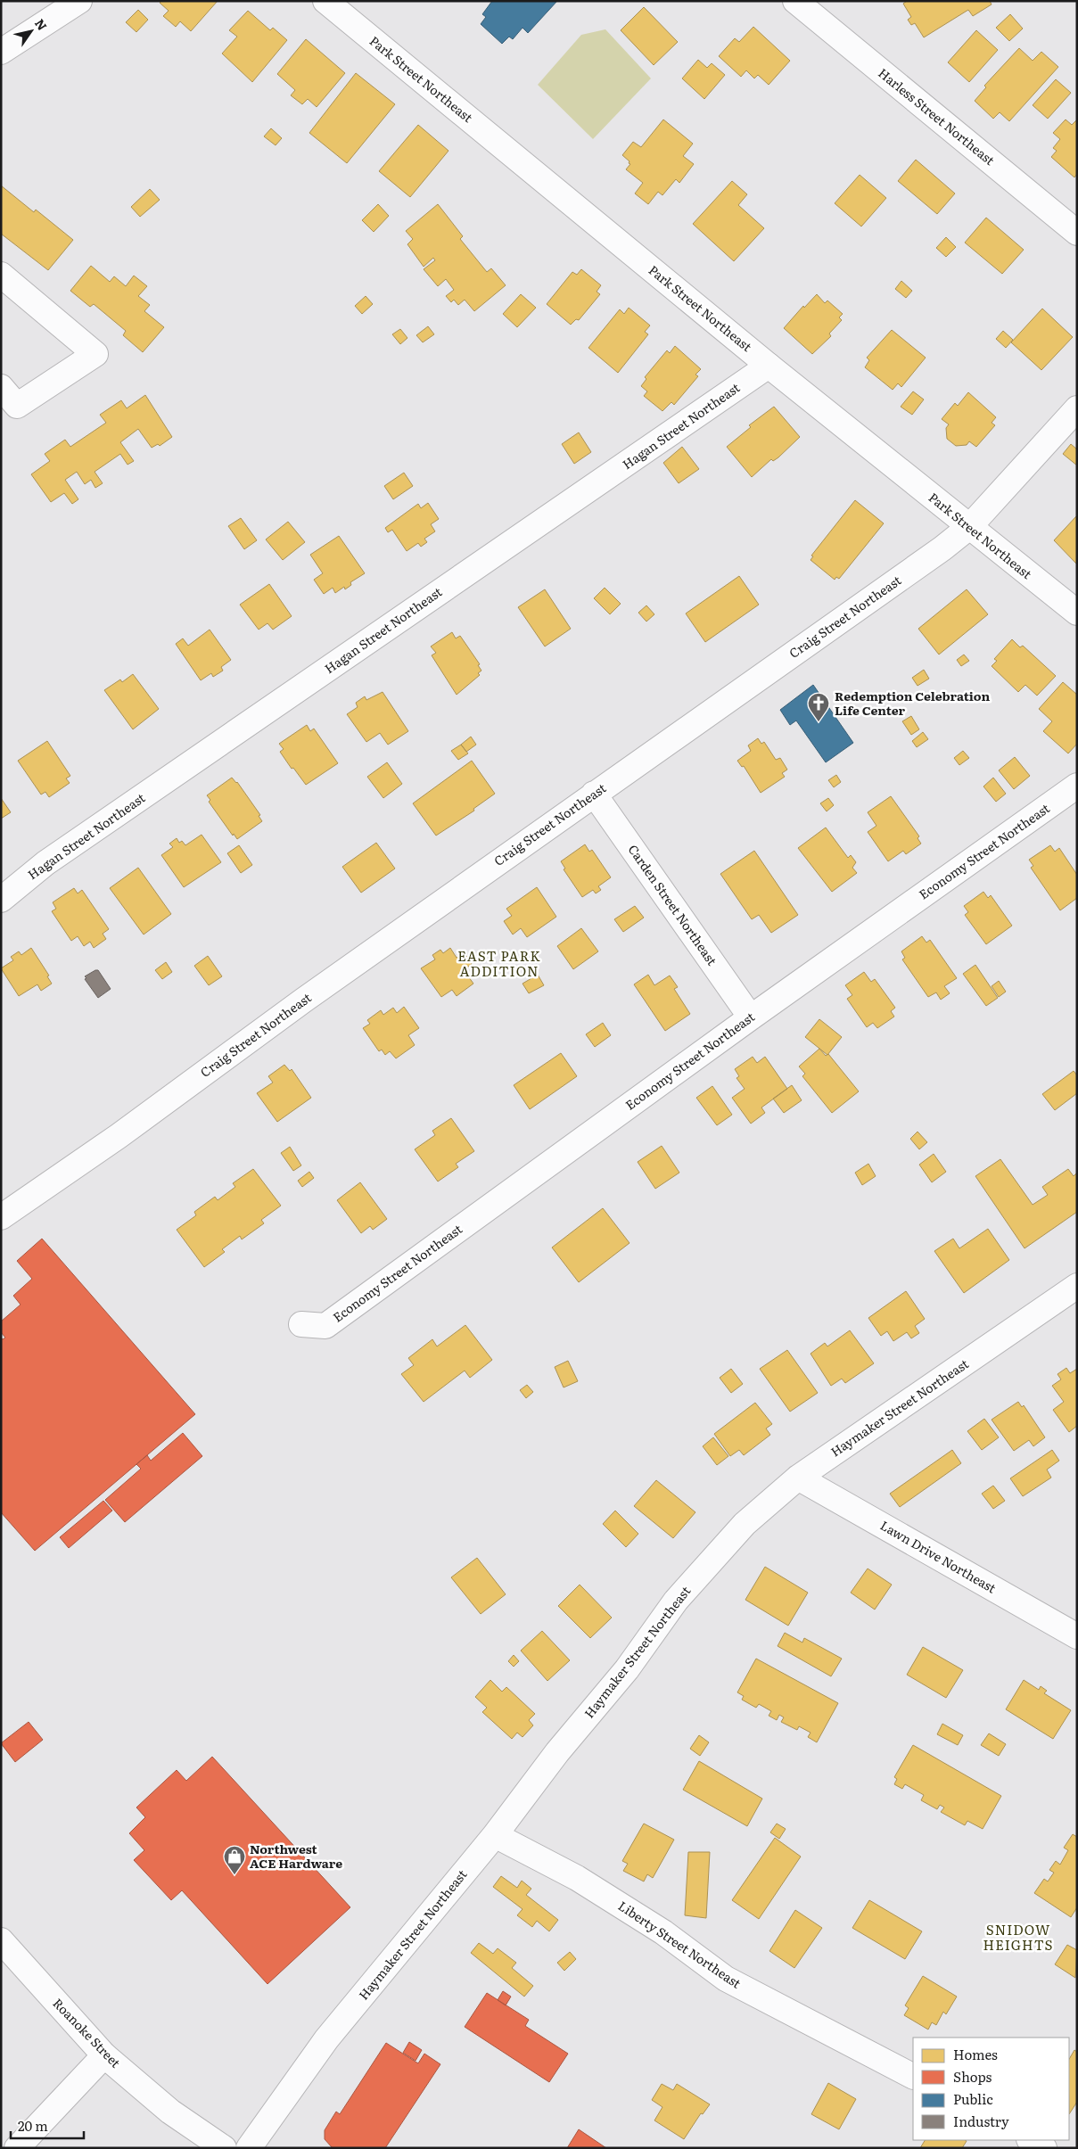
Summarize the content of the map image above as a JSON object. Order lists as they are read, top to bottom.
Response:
{
  "streets": {
    "street": [
      "Park Street Northeast",
      "Harless Street Northeast",
      "Hagan Street Northeast",
      "Craig Street Northeast",
      "Economy Street Northeast",
      "Carden Street Northeast",
      "Haymaker Street Northeast",
      "Lawn Drive Northeast",
      "Liberty Street Northeast",
      "Roanoke Street"
    ]
  },
  "crossings": [
    ["Park Street Northeast", "Hagan Street Northeast"],
    ["Park Street Northeast", "Craig Street Northeast"],
    ["Craig Street Northeast", "Carden Street Northeast"],
    ["Economy Street Northeast", "Carden Street Northeast"],
    ["Haymaker Street Northeast", "Lawn Drive Northeast"],
    ["Haymaker Street Northeast", "Liberty Street Northeast"]
  ],
  "districts": ["EAST PARK ADDITION", "SNIDOW HEIGHTS"],
  "places": {
    "church": ["Redemption Celebration Life Center"],
    "shop": ["Northwest ACE Hardware"]
  },
  "legend": [
    "Homes",
    "Shops",
    "Public",
    "Industry"
  ],
  "scale_bar": "20 m",
  "north": "top right"
}
